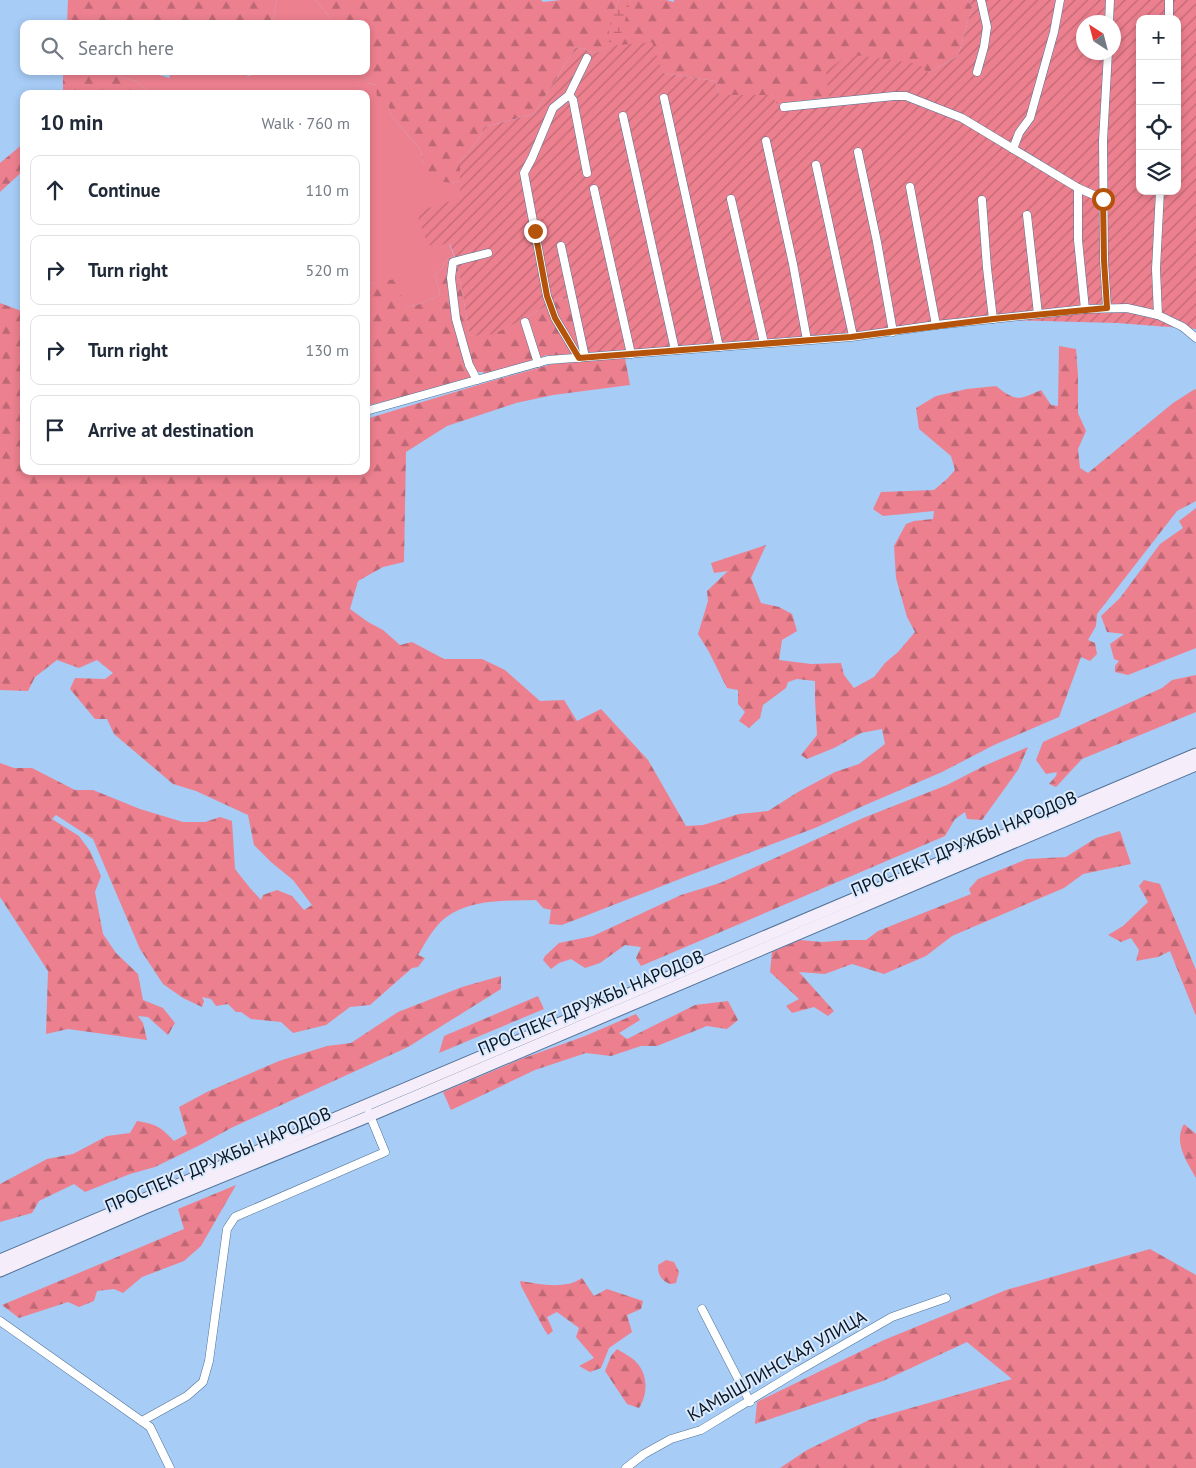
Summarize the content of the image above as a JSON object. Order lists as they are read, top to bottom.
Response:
{
  "streets": {
    "main road": ["ПРОСПЕКТ ДРУЖБЫ НАРОДОВ"],
    "street": ["КАМЫШЛИНСКАЯ УЛИЦА"]
  },
  "north": "top left",
  "page": {
    "map_buttons": ["+", "−"],
    "search": "Search here",
    "heading": ["10 min", "Walk · 760 m"],
    "list": [
      ["Continue", "110 m"],
      ["Turn right", "520 m"],
      ["Turn right", "130 m"],
      "Arrive at destination"
    ]
  }
}
